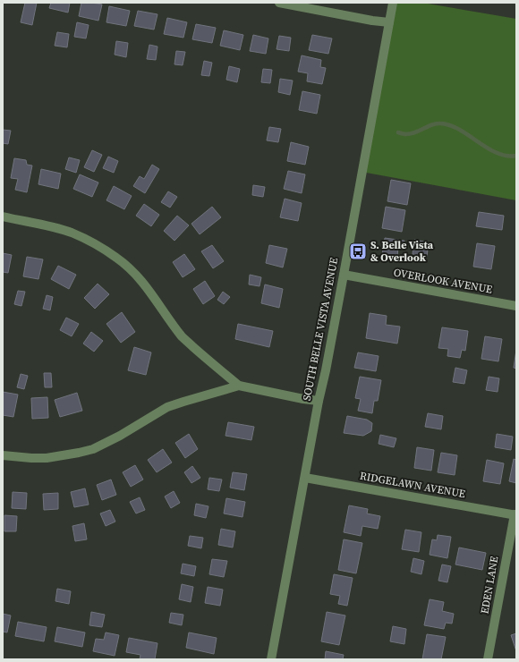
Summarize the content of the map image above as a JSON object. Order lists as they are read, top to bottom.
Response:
{
  "streets": {
    "street": [
      "OVERLOOK AVENUE",
      "SOUTH BELLE VISTA AVENUE",
      "RIDGELAWN AVENUE",
      "EDEN LANE"
    ]
  },
  "crossings": [
    ["OVERLOOK AVENUE", "SOUTH BELLE VISTA AVENUE"],
    ["SOUTH BELLE VISTA AVENUE", "RIDGELAWN AVENUE"],
    ["RIDGELAWN AVENUE", "EDEN LANE"]
  ],
  "places": {
    "bus stop": ["S. Belle Vista & Overlook"]
  }
}
